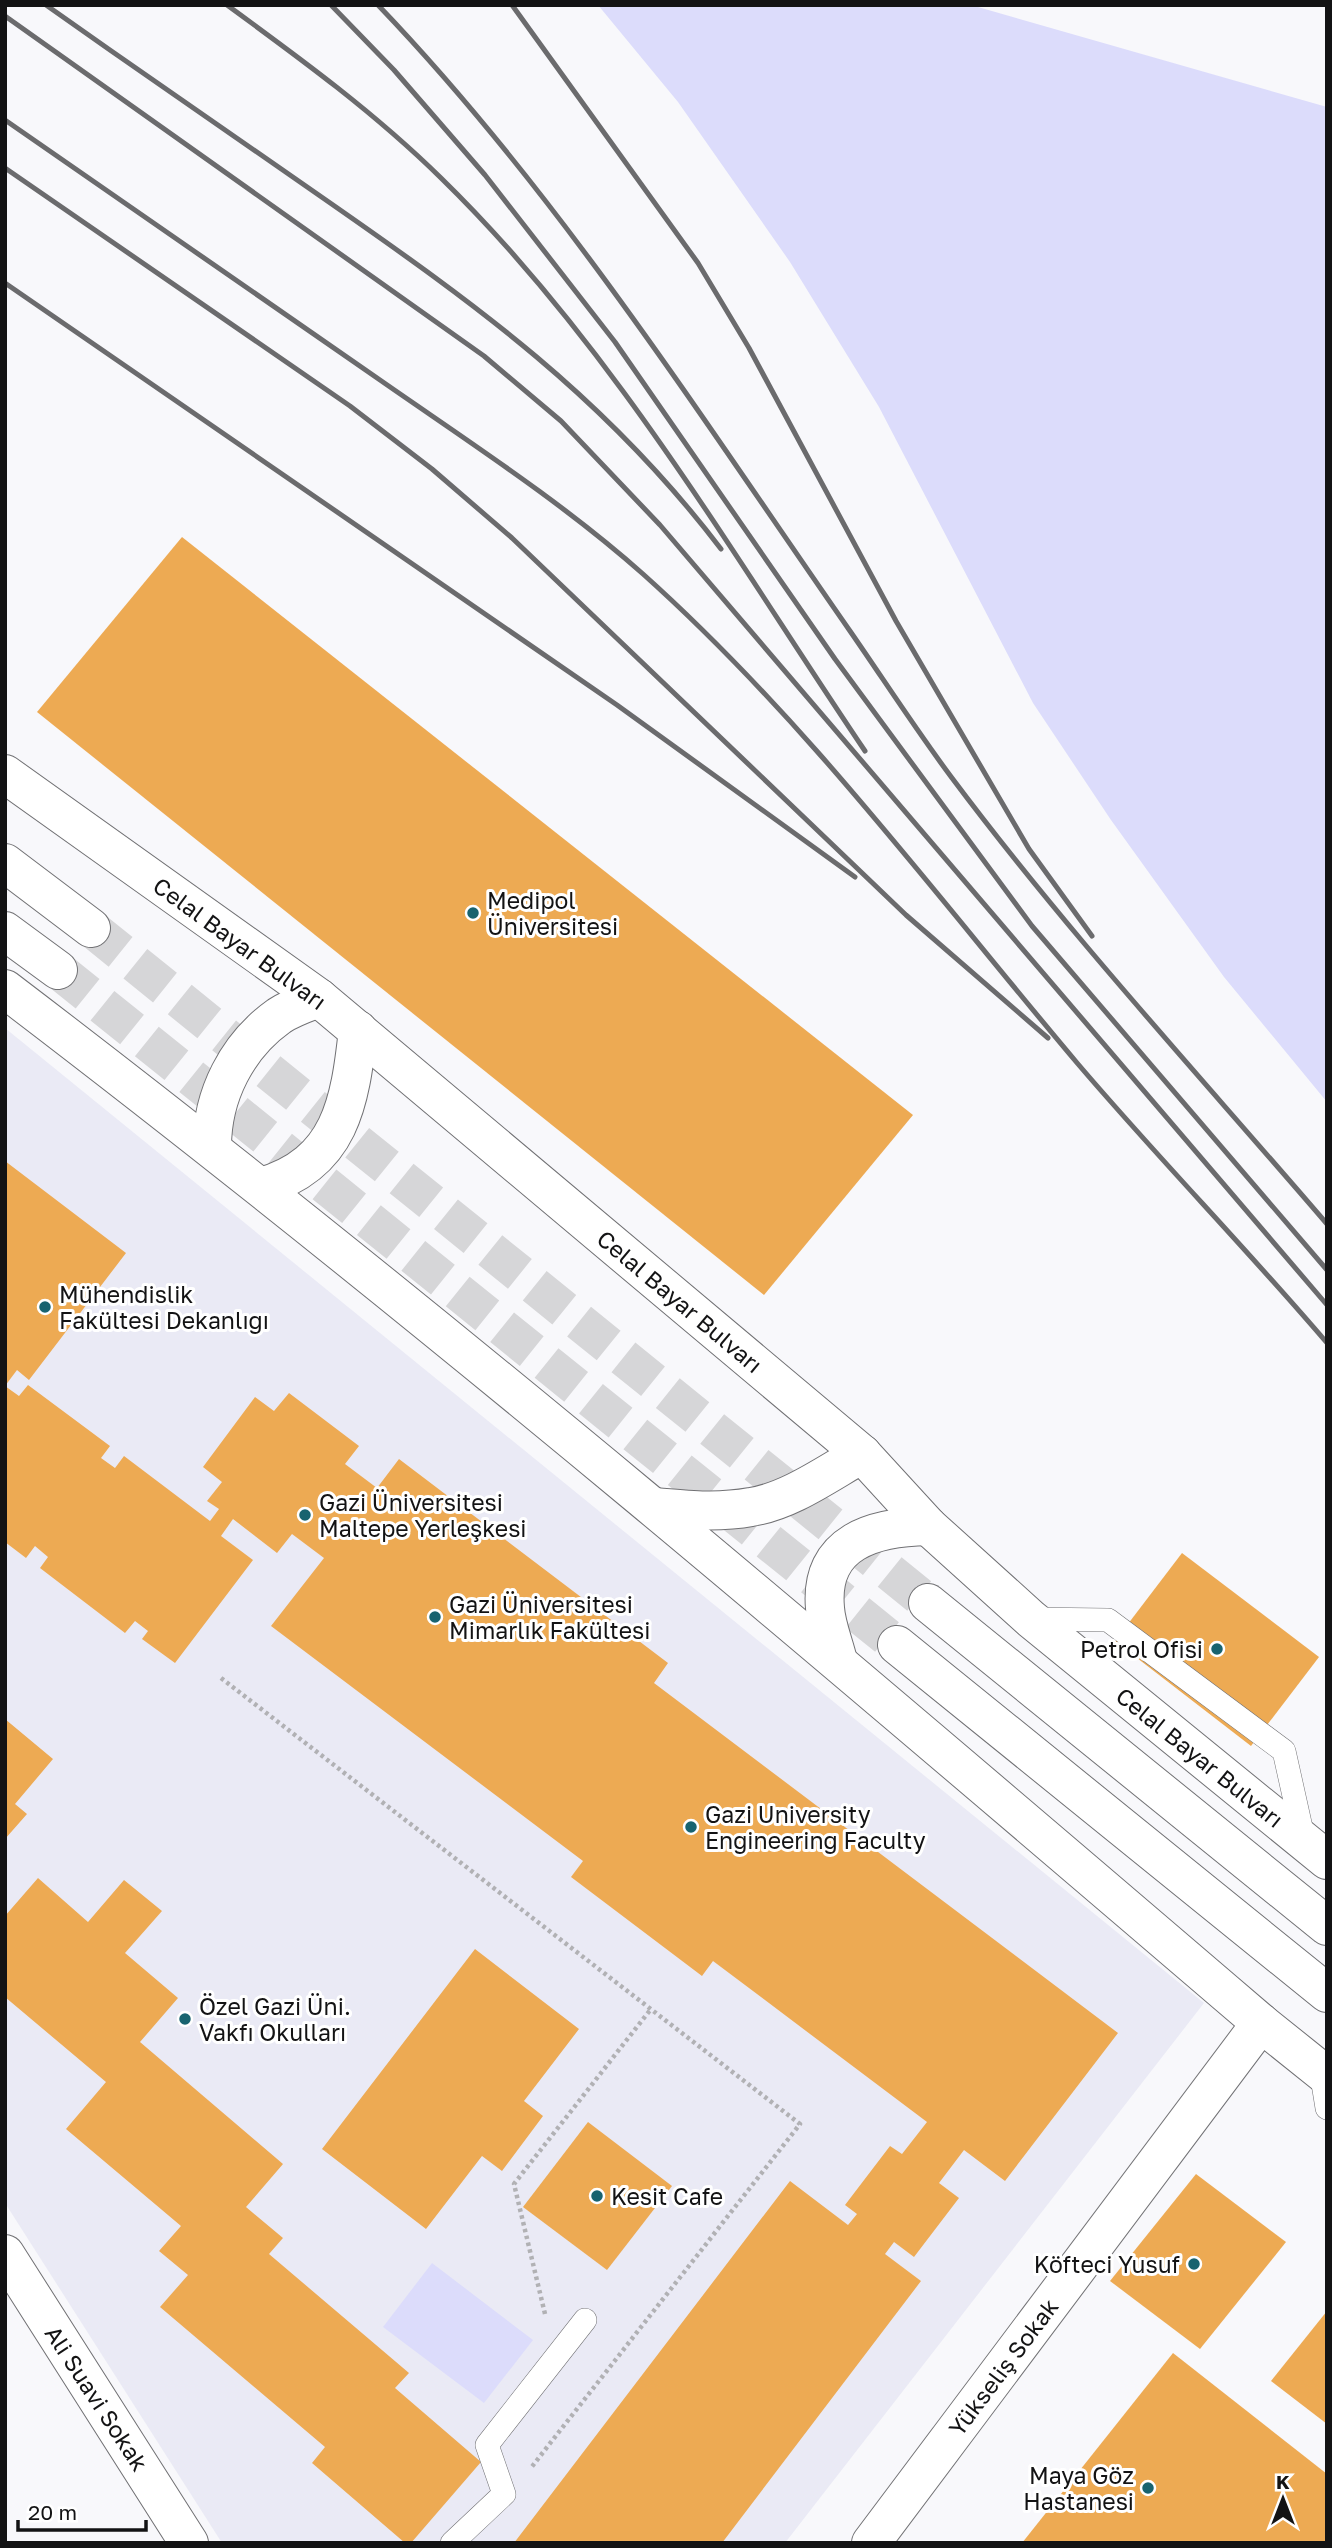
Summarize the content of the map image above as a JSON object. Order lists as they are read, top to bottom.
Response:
{
  "streets": {
    "main road": ["Celal Bayar Bulvarı", "Yükseliş Sokak", "Ali Suavi Sokak"]
  },
  "places": [
    "Medipol Üniversitesi",
    "Mühendislik Fakültesi Dekanlığı",
    "Gazi Üniversitesi Maltepe Yerleşkesi",
    "Gazi Üniversitesi Mimarlık Fakültesi",
    "Petrol Ofisi",
    "Gazi University Engineering Faculty",
    "Özel Gazi Üni. Vakfı Okulları",
    "Kesit Cafe",
    "Köfteci Yusuf",
    "Maya Göz Hastanesi"
  ],
  "scale_bar": "20 m",
  "north": "top"
}
